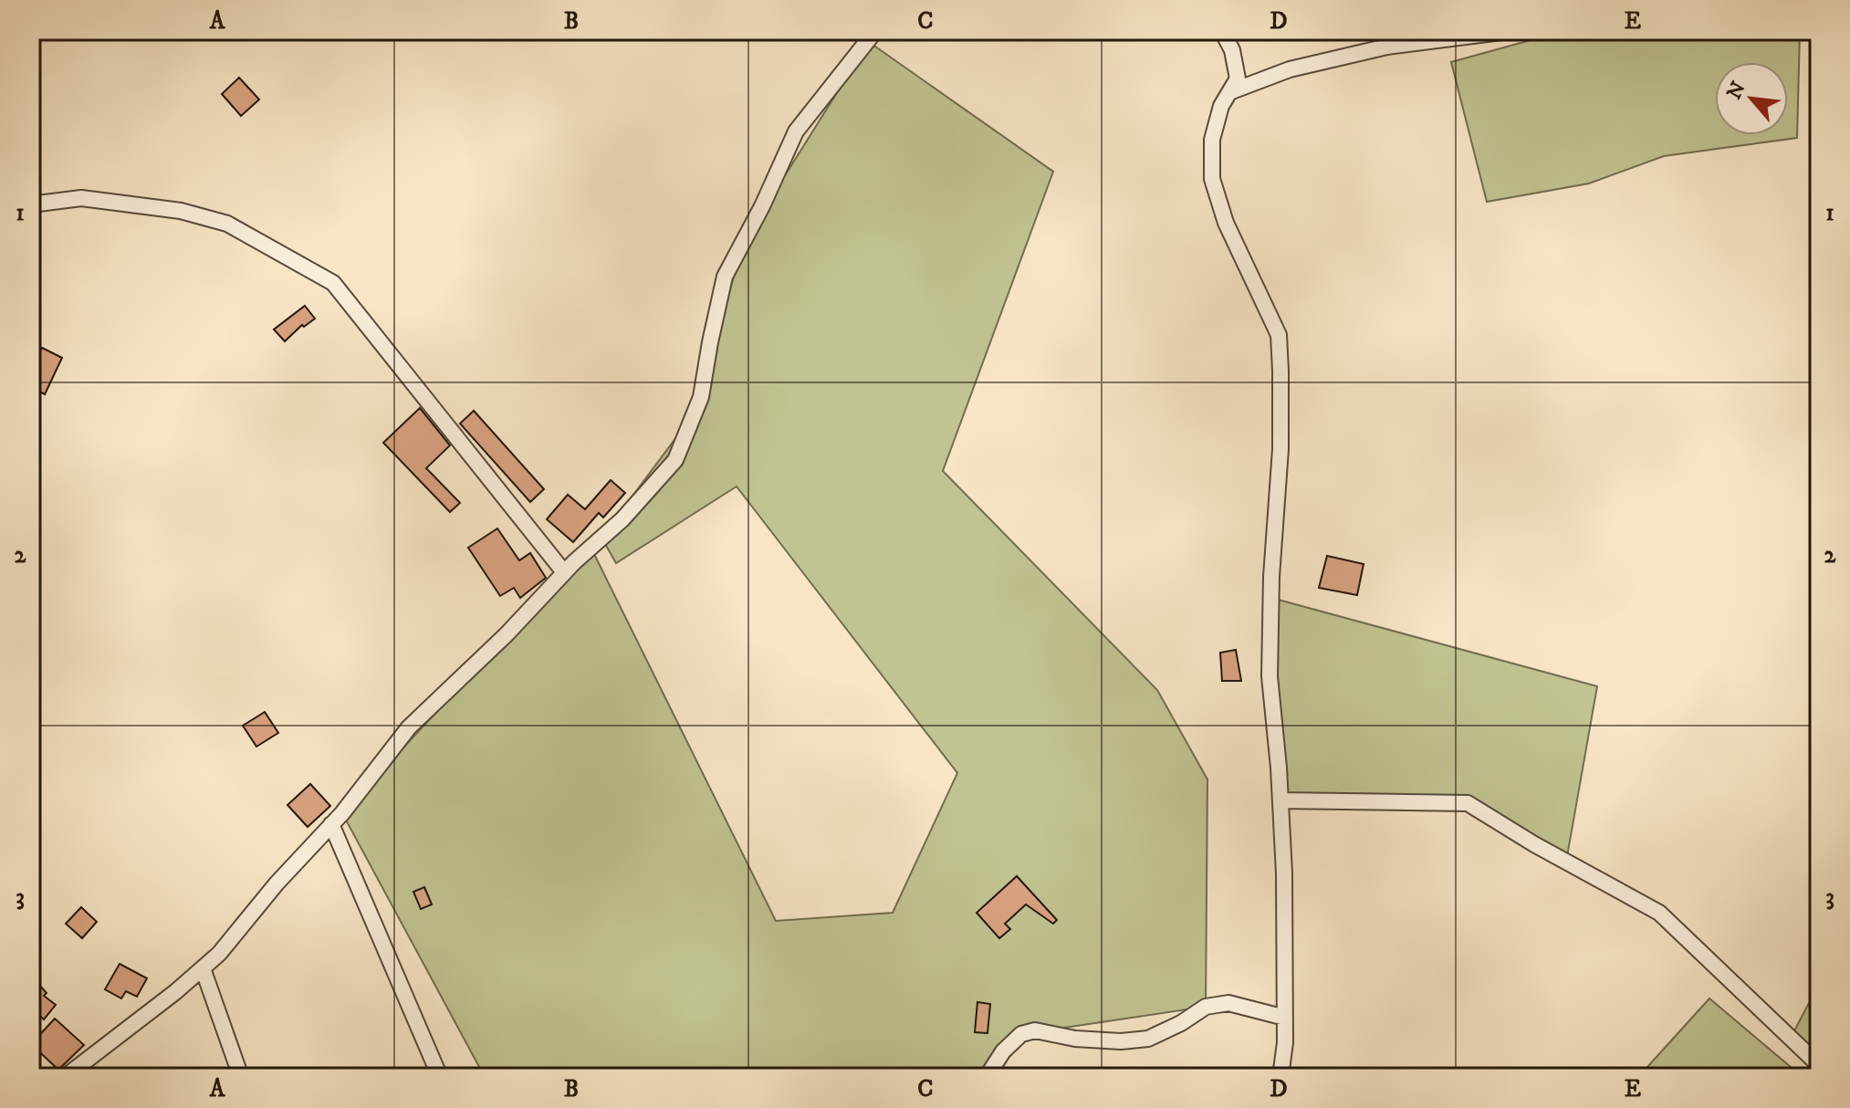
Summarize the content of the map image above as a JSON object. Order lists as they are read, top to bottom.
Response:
{
  "north": "top left",
  "grid": {
    "columns": [
      "A",
      "B",
      "C",
      "D",
      "E"
    ],
    "rows": ["1", "2", "3"]
  }
}
